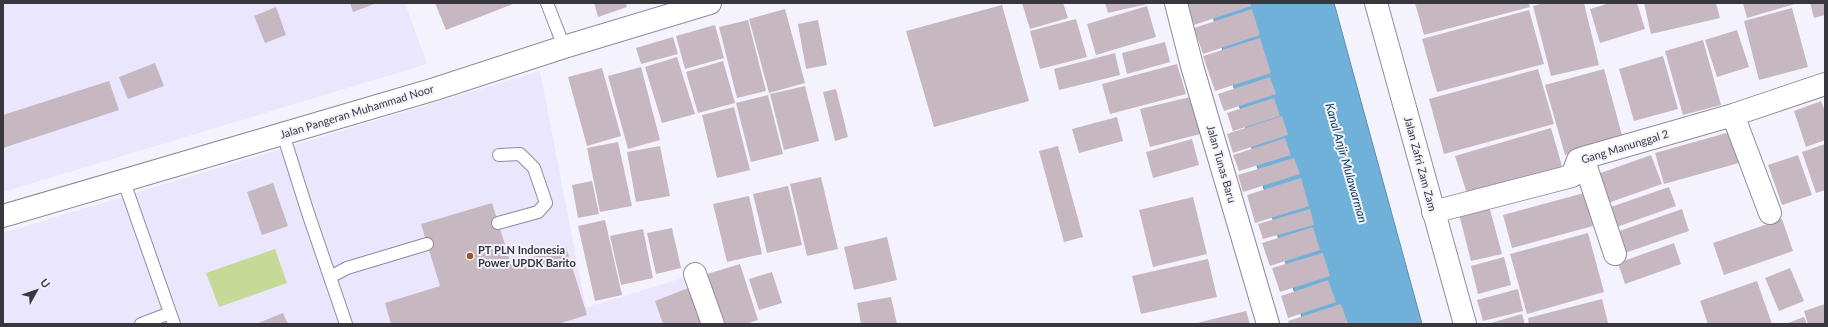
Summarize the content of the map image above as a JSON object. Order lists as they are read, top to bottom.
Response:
{
  "streets": {
    "main road": [
      "Jalan Pangeran Muhammad Noor",
      "Gang Manunggal 2",
      "Jalan Tunas Baru",
      "Jalan Zafri Zam Zam"
    ]
  },
  "crossings": [
    ["Gang Manunggal 2", "Jalan Zafri Zam Zam"]
  ],
  "water": ["Kanal Anjir Mulawarman"],
  "places": ["PT PLN Indonesia Power UPDK Barito"],
  "north": "top right"
}
